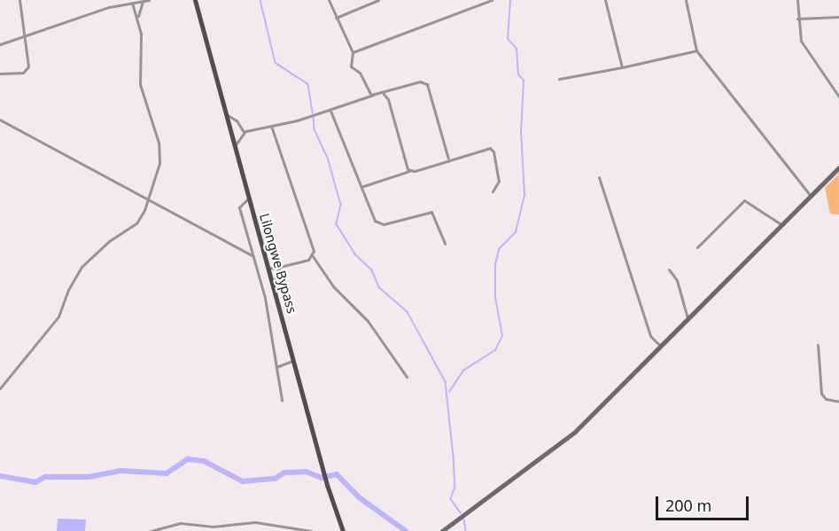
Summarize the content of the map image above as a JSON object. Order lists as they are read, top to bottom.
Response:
{
  "streets": {
    "main road": ["Lilongwe Bypass"]
  },
  "scale_bar": "200 m"
}
